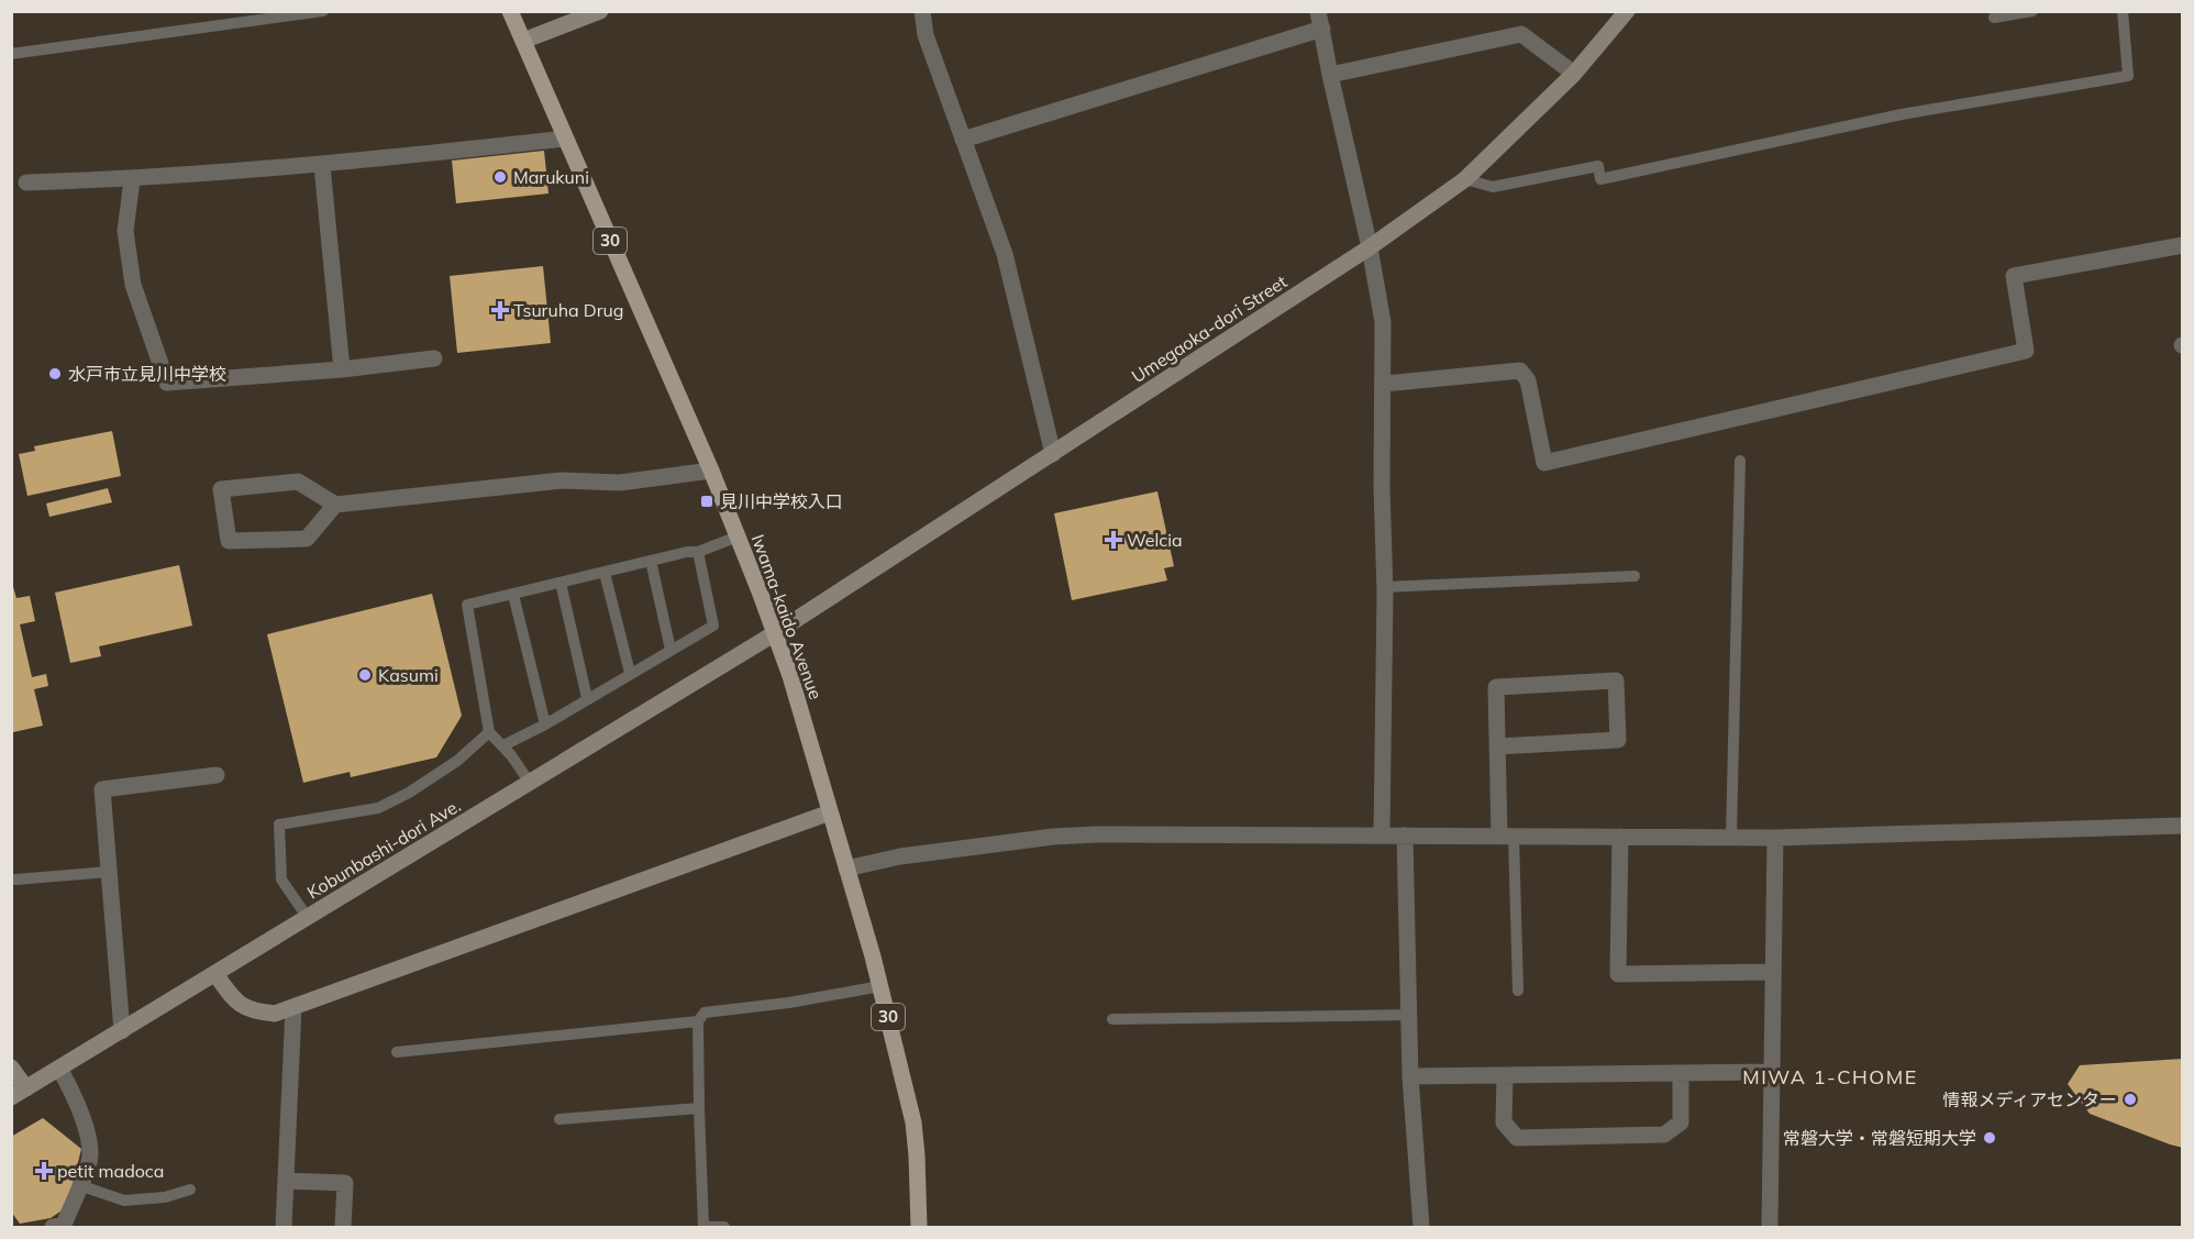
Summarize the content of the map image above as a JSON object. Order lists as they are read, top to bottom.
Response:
{
  "streets": {
    "main road": ["30", "Iwama-kaido Avenue"],
    "street": ["Umegaoka-dori Street", "Kobunbashi-dori Ave."]
  },
  "crossings": [
    ["Umegaoka-dori Street", "Iwama-kaido Avenue"],
    ["Umegaoka-dori Street", "Kobunbashi-dori Ave."],
    ["Iwama-kaido Avenue", "Kobunbashi-dori Ave."]
  ],
  "districts": ["MIWA 1-CHOME"],
  "places": {
    "other": [
      "Marukuni",
      "水戸市立見川中学校",
      "Kasumi",
      "情報メディアセンター",
      "常磐大学・常磐短期大学"
    ],
    "health": ["Tsuruha Drug", "Welcia", "petit madoca"],
    "transit": ["見川中学校入口"]
  }
}
